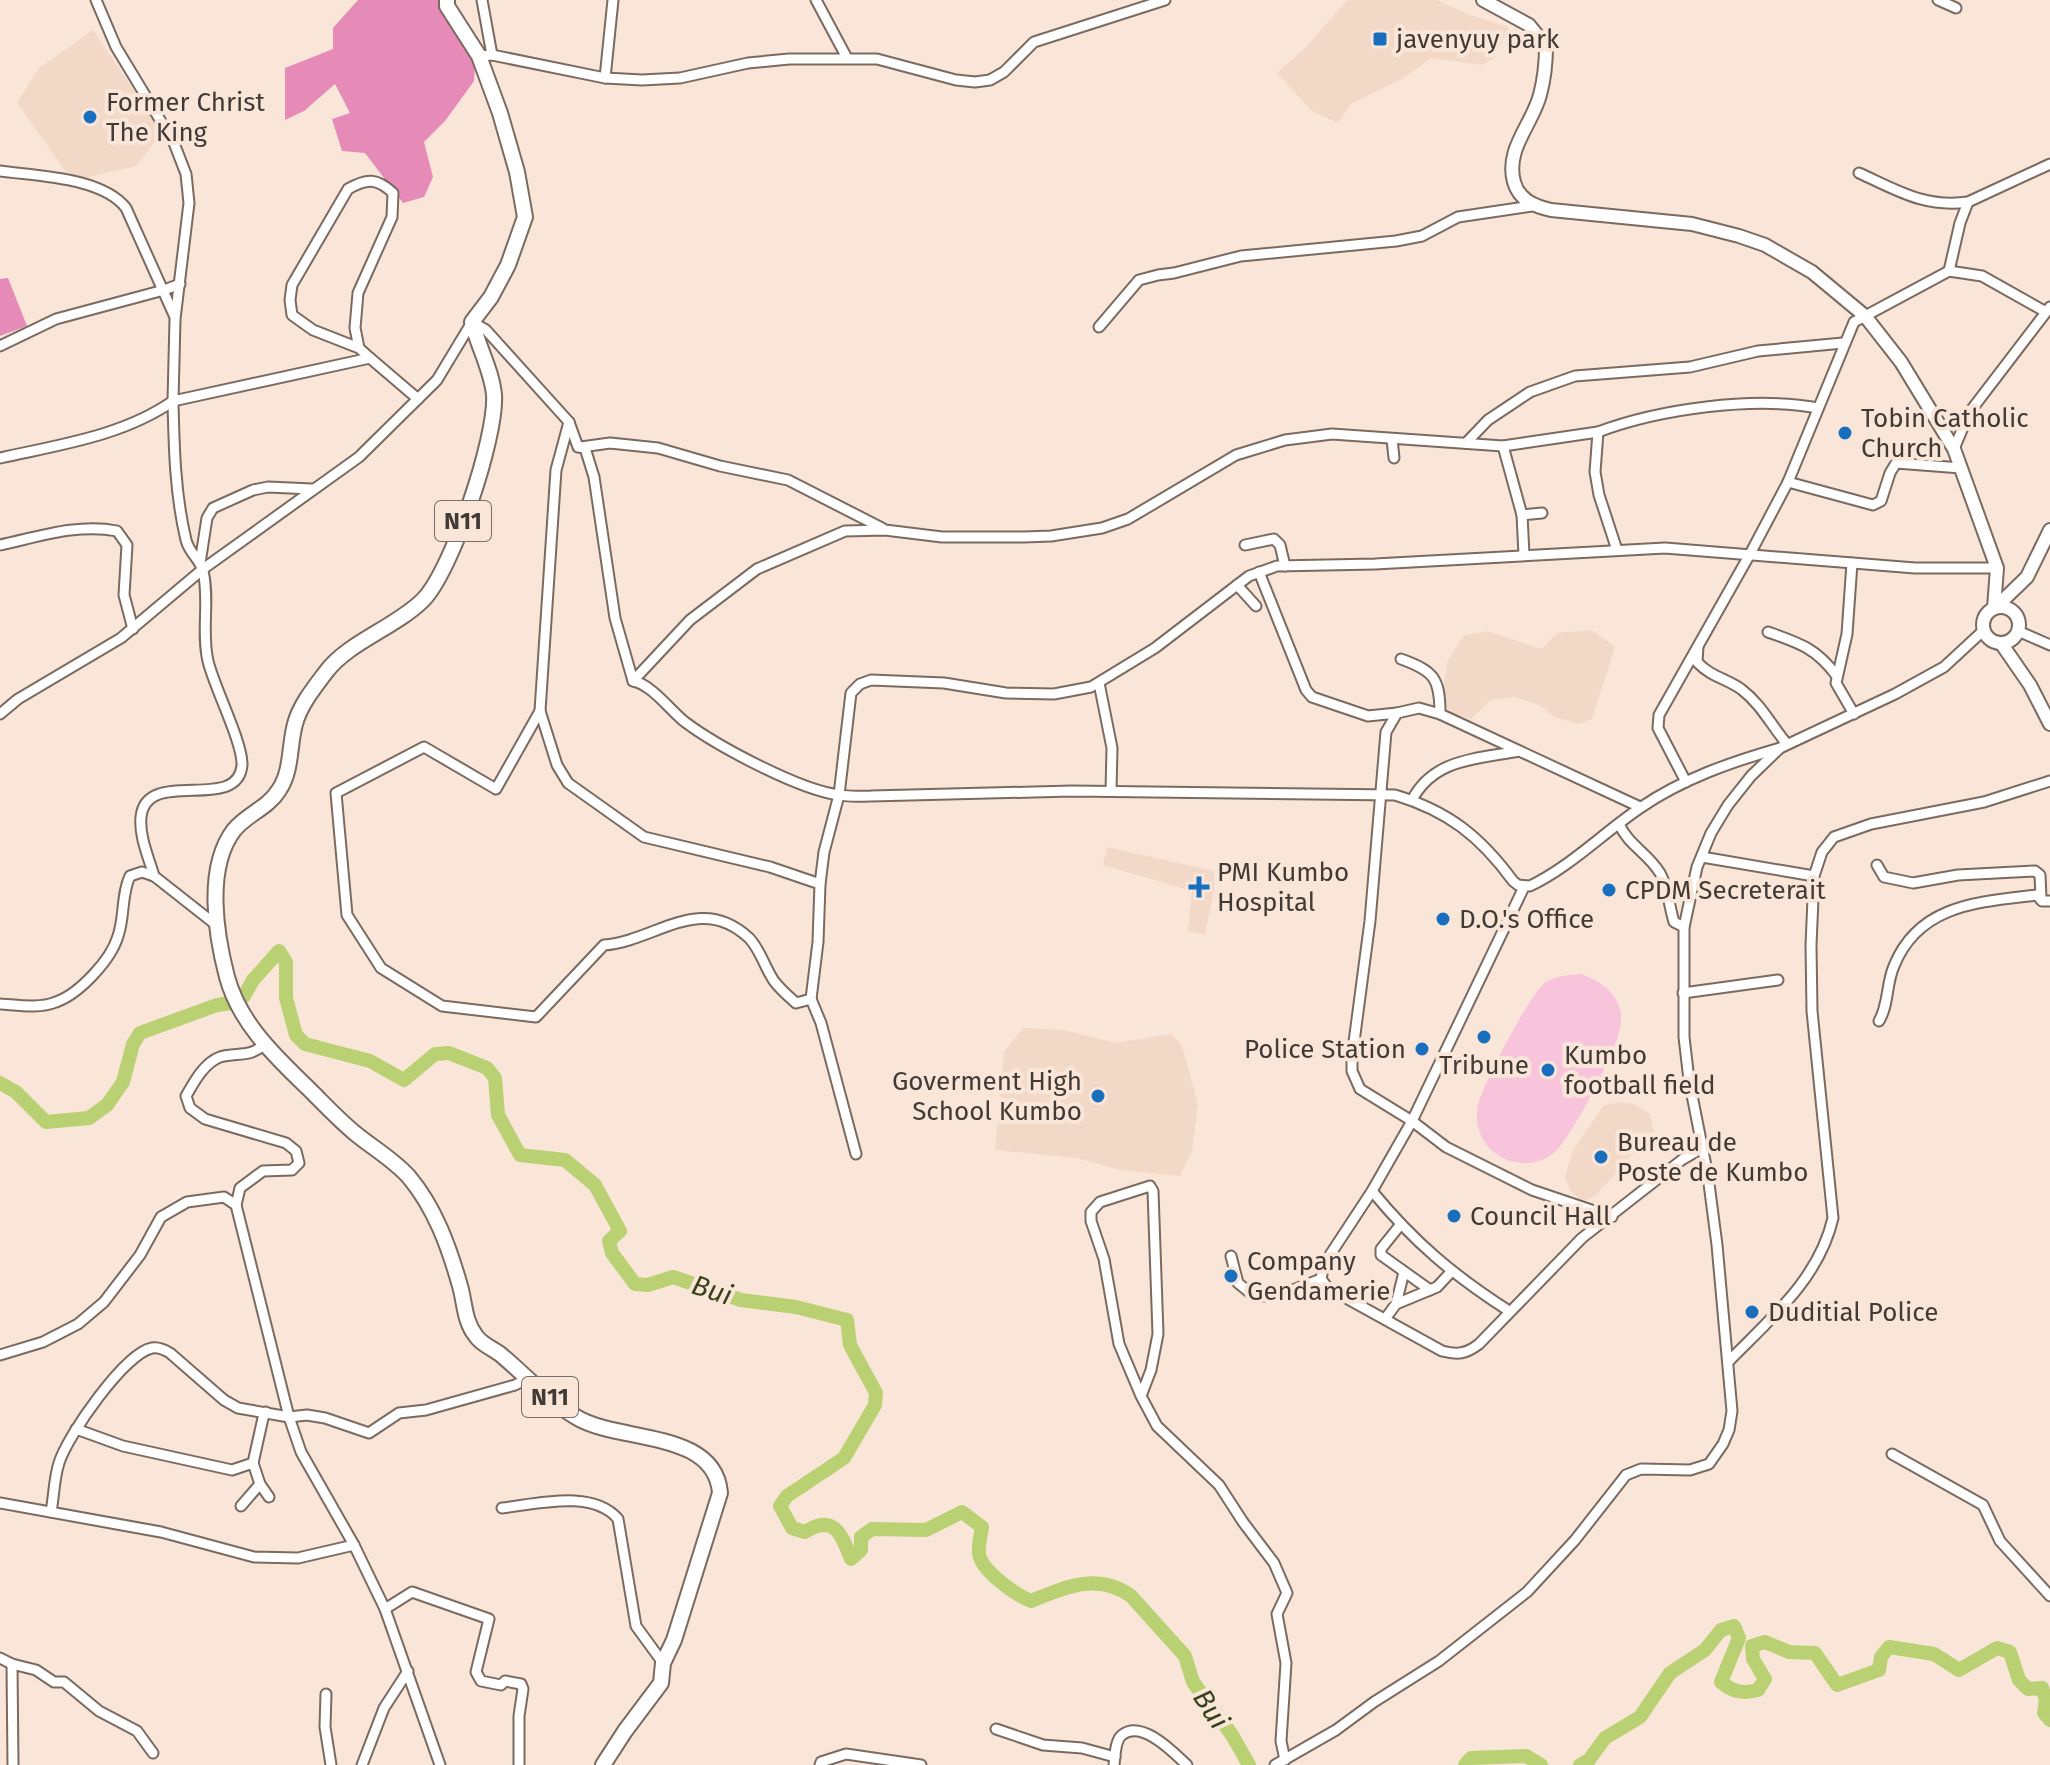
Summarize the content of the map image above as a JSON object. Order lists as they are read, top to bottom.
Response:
{
  "streets": {
    "highway": ["N11"]
  },
  "water": ["Bui"],
  "places": {
    "transit": ["javenyuy park"],
    "other": [
      "Former Christ The King",
      "Tobin Catholic Church",
      "CPDM Secreterait",
      "D.O.'s Office",
      "Tribune",
      "Police Station",
      "Kumbo football field",
      "Goverment High School Kumbo",
      "Bureau de Poste de Kumbo",
      "Council Hall",
      "Company Gendamerie",
      "Duditial Police"
    ],
    "health": ["PMI Kumbo Hospital"]
  }
}
